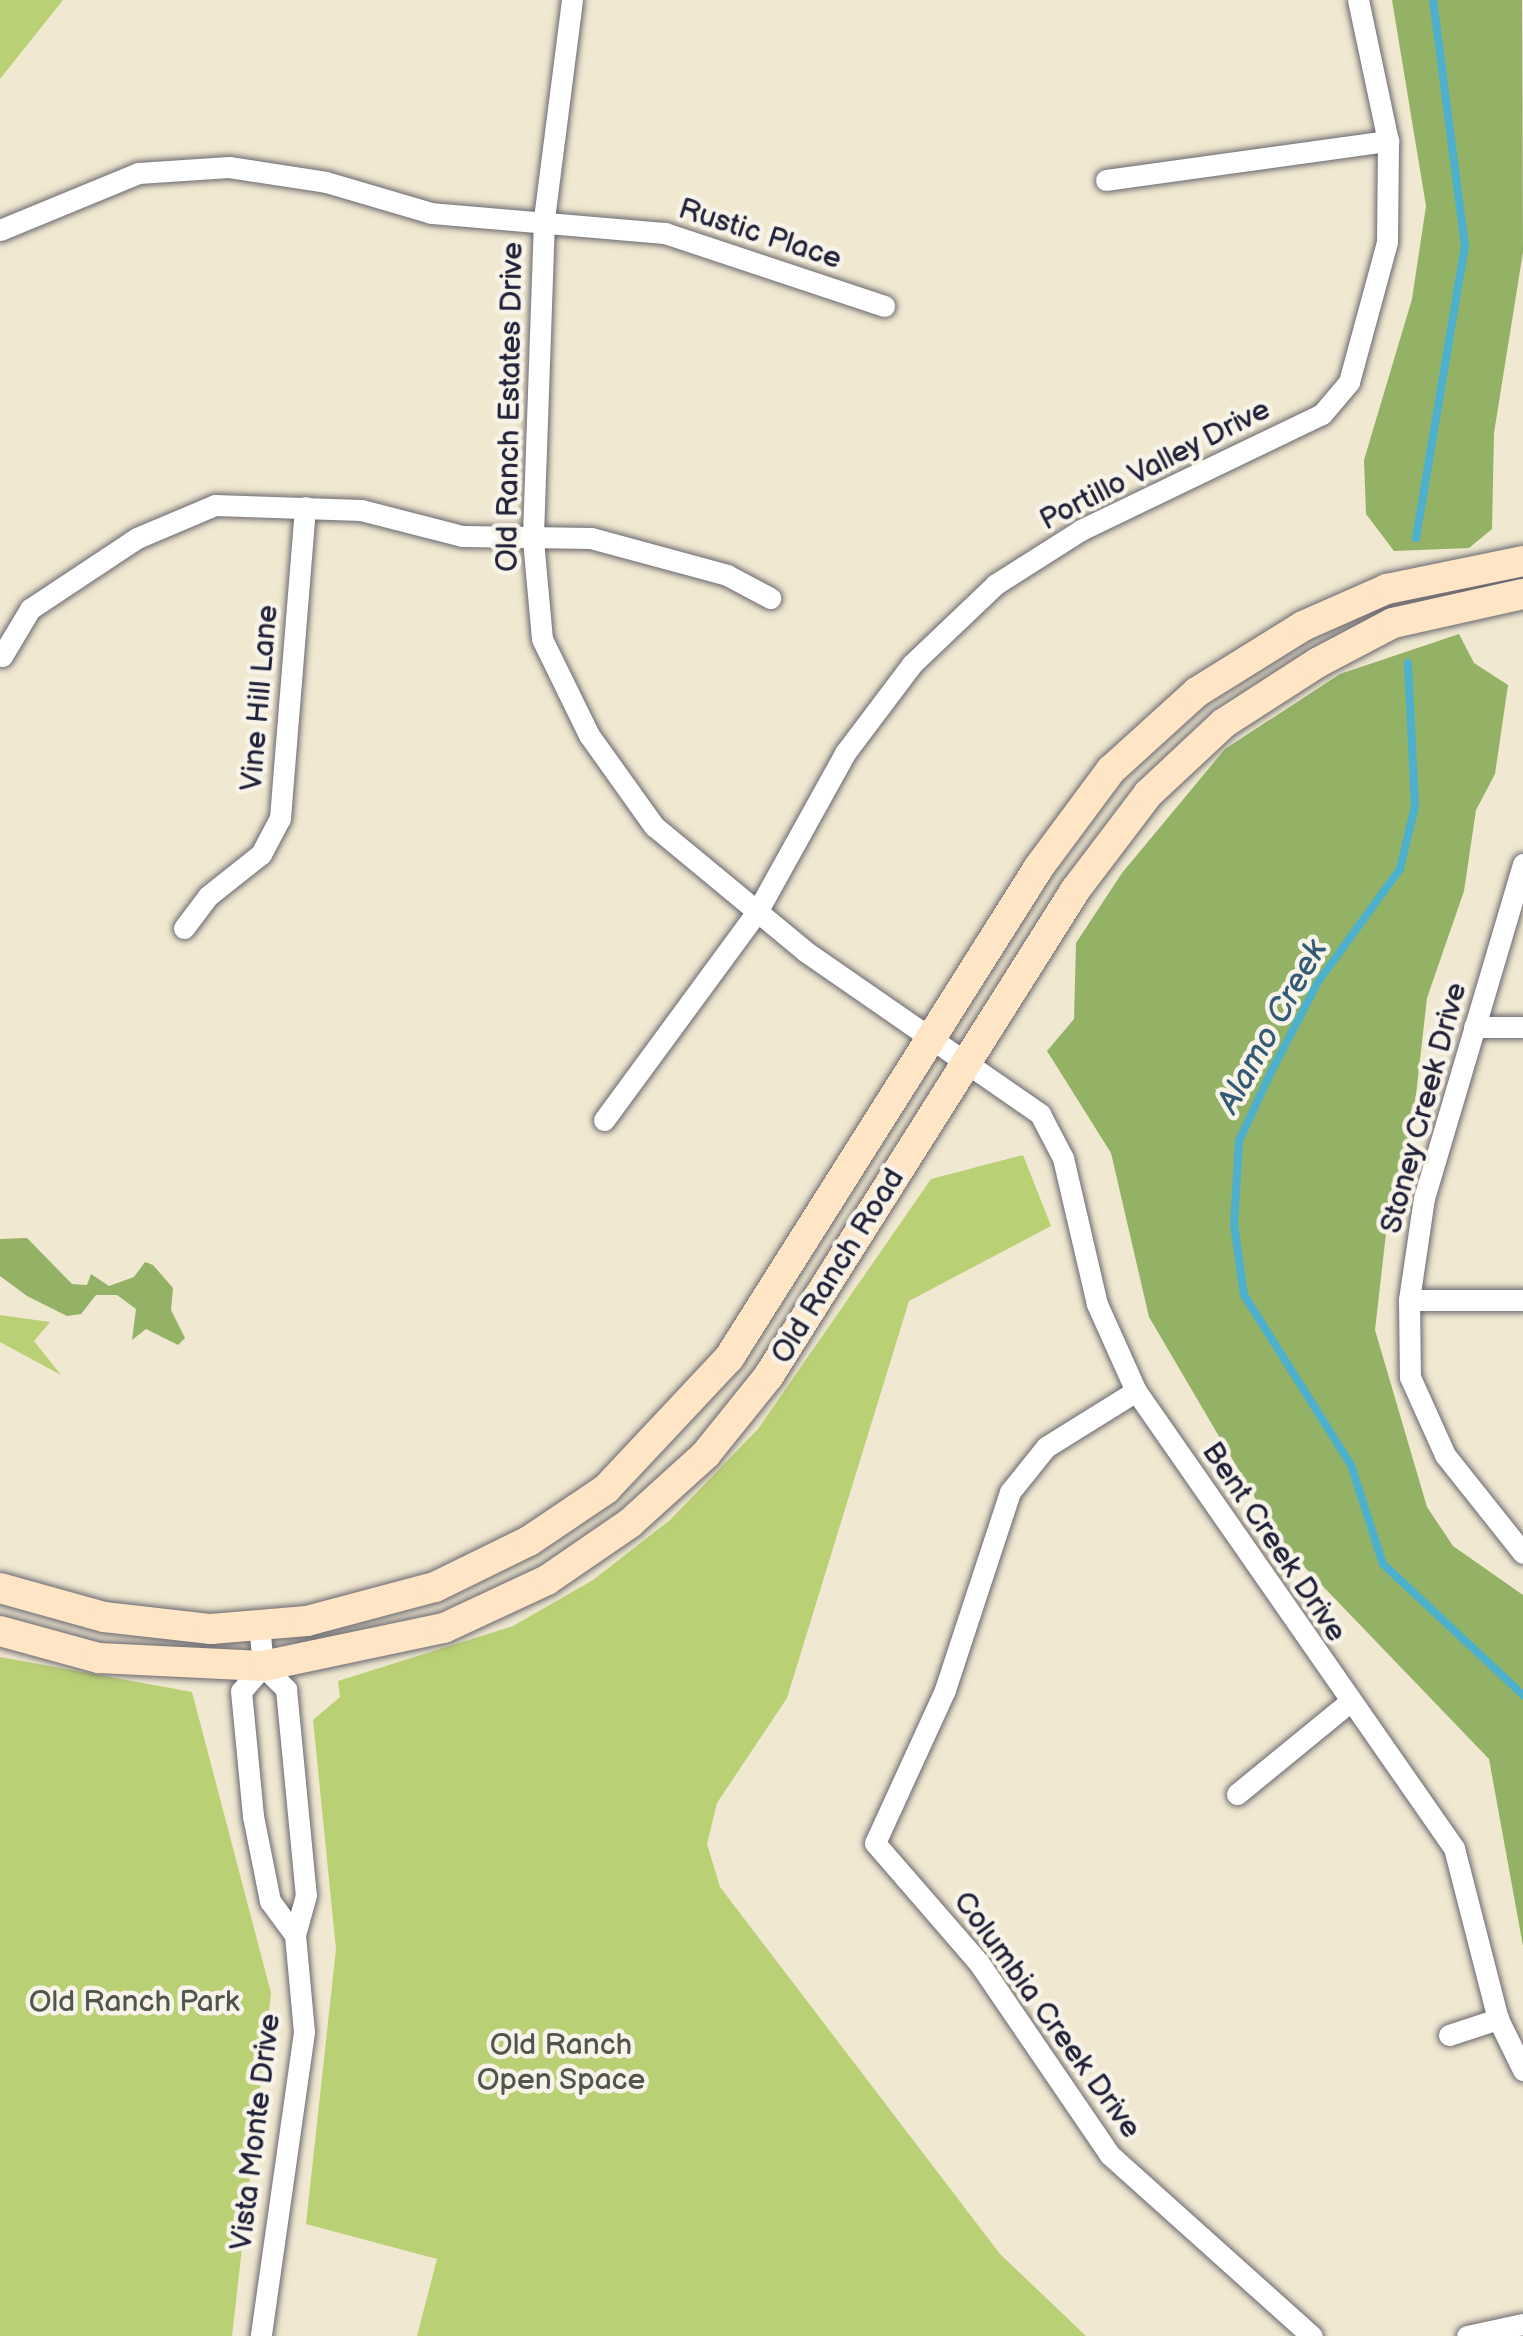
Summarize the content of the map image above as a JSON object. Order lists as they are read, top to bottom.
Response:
{
  "streets": {
    "street": [
      "Rustic Place",
      "Old Ranch Estates Drive",
      "Portillo Valley Drive",
      "Vine Hill Lane",
      "Stoney Creek Drive",
      "Old Ranch Road",
      "Bent Creek Drive",
      "Columbia Creek Drive",
      "Vista Monte Drive"
    ]
  },
  "crossings": [
    ["Rustic Place", "Old Ranch Estates Drive"],
    ["Old Ranch Estates Drive", "Portillo Valley Drive"],
    ["Old Ranch Estates Drive", "Old Ranch Road"],
    ["Old Ranch Estates Drive", "Bent Creek Drive"],
    ["Old Ranch Road", "Bent Creek Drive"],
    ["Old Ranch Road", "Vista Monte Drive"],
    ["Bent Creek Drive", "Columbia Creek Drive"]
  ],
  "water": ["Alamo Creek"],
  "parks": ["Old Ranch Park", "Old Ranch Open Space"]
}
